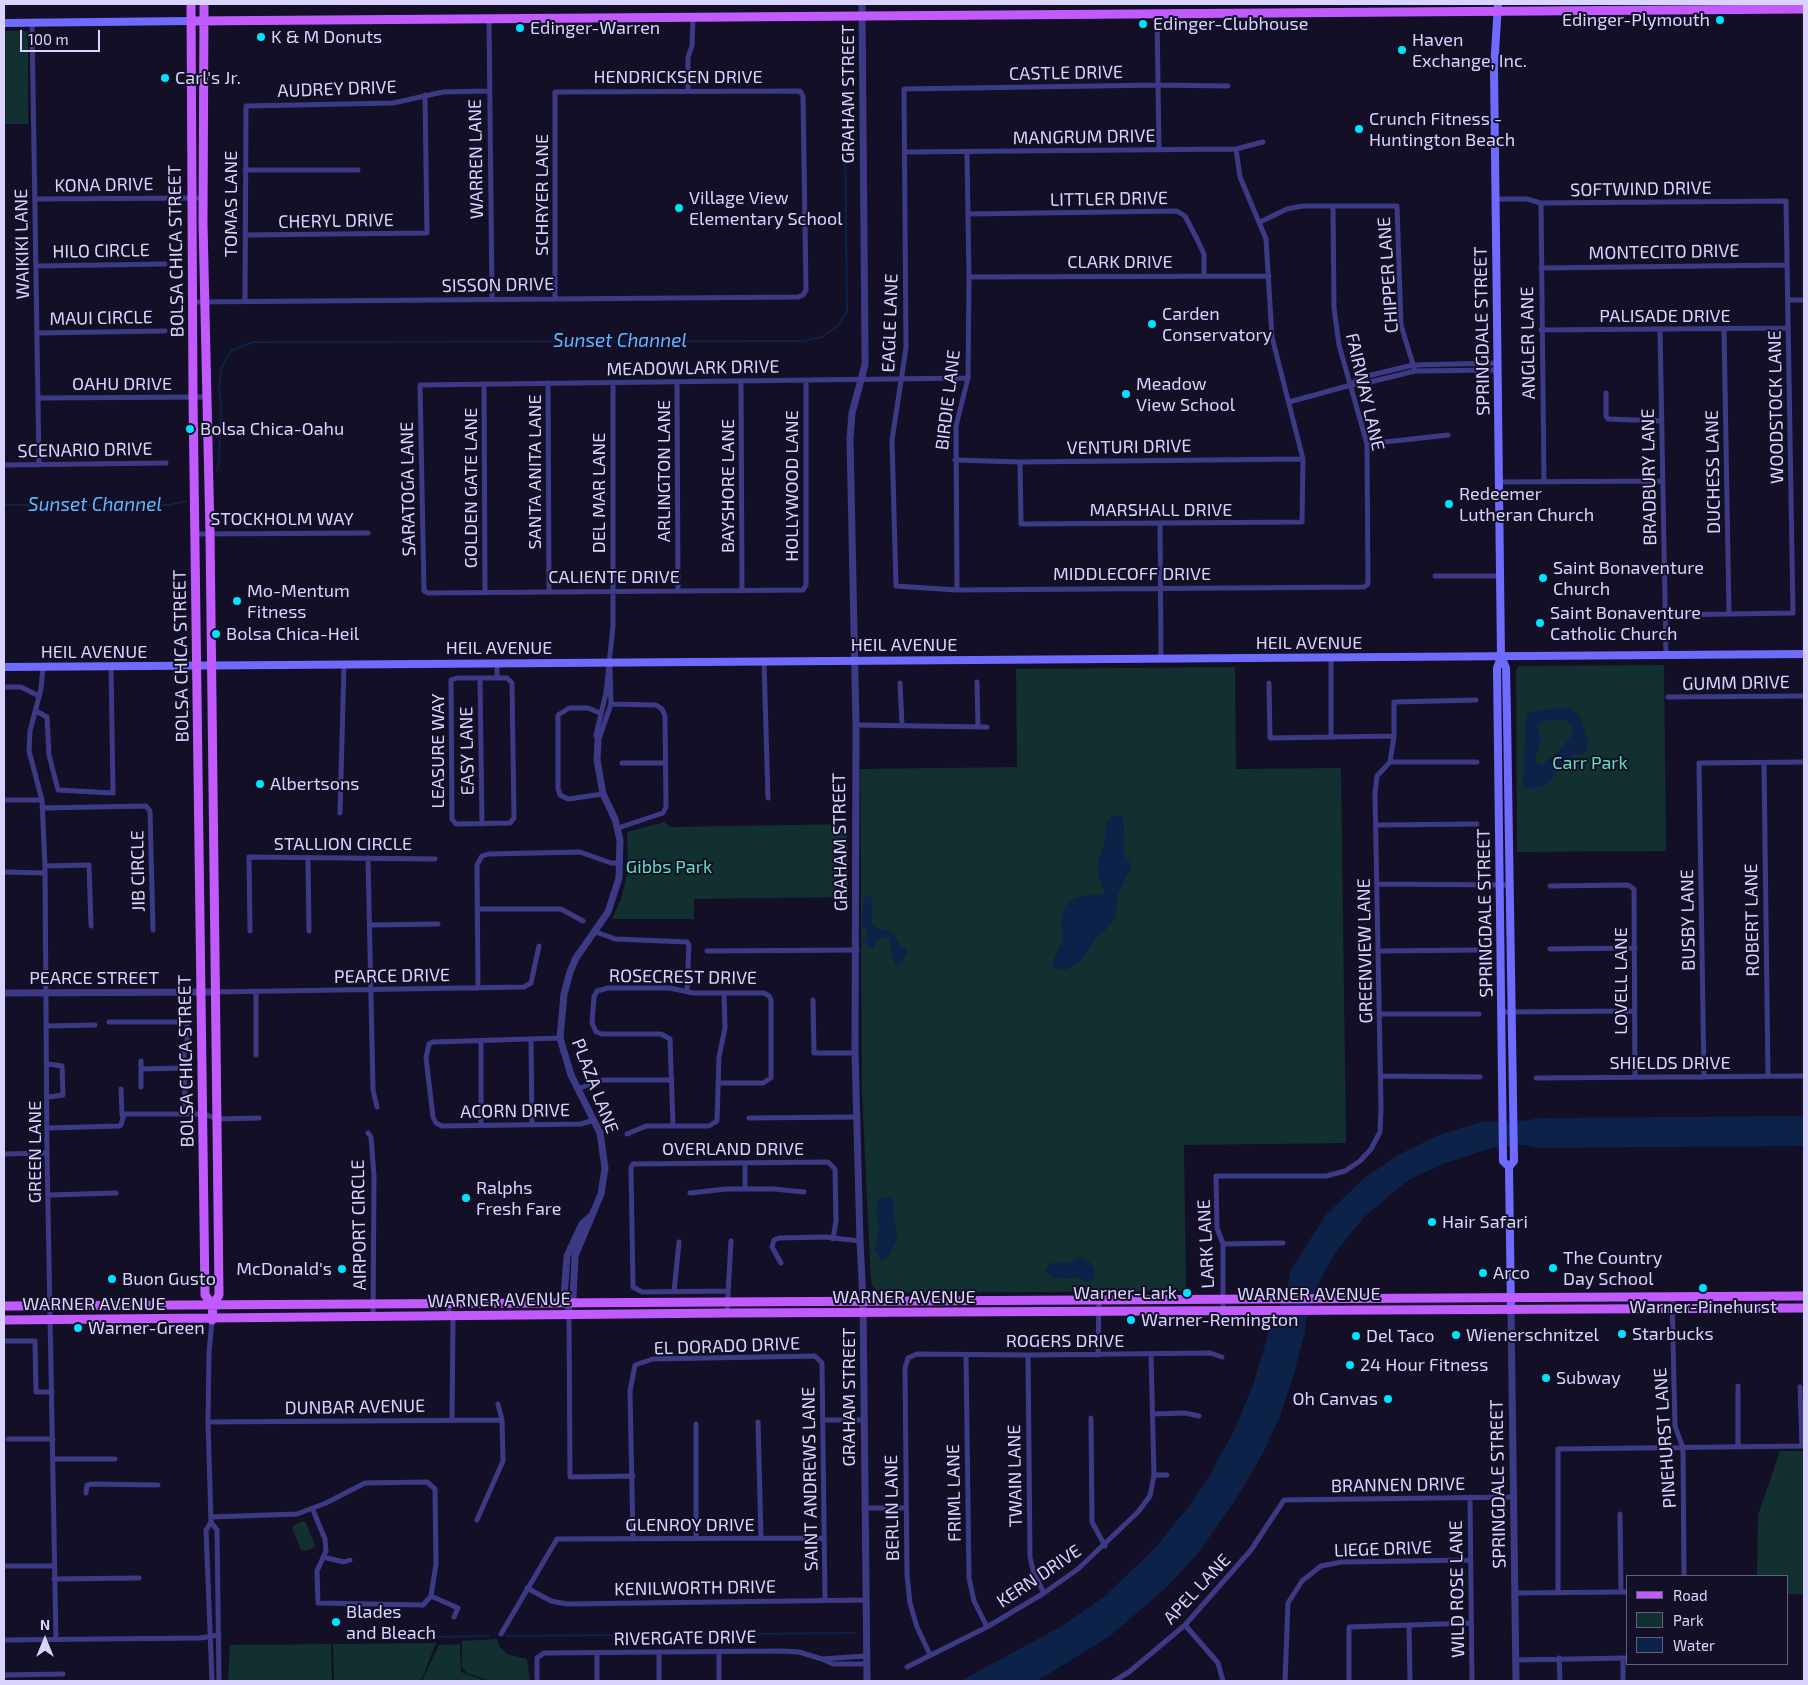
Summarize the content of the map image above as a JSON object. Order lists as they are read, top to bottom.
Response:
{
  "streets": {
    "main road": [
      "BOLSA CHICA STREET",
      "SPRINGDALE STREET",
      "HEIL AVENUE",
      "WARNER AVENUE"
    ],
    "street": [
      "CASTLE DRIVE",
      "HENDRICKSEN DRIVE",
      "AUDREY DRIVE",
      "GRAHAM STREET",
      "MANGRUM DRIVE",
      "WARREN LANE",
      "KONA DRIVE",
      "SOFTWIND DRIVE",
      "SCHRYER LANE",
      "LITTLER DRIVE",
      "TOMAS LANE",
      "CHERYL DRIVE",
      "WAIKIKI LANE",
      "HILO CIRCLE",
      "MONTECITO DRIVE",
      "CLARK DRIVE",
      "CHIPPER LANE",
      "SISSON DRIVE",
      "PALISADE DRIVE",
      "MAUI CIRCLE",
      "EAGLE LANE",
      "ANGLER LANE",
      "MEADOWLARK DRIVE",
      "OAHU DRIVE",
      "FAIRWAY LANE",
      "BIRDIE LANE",
      "WOODSTOCK LANE",
      "VENTURI DRIVE",
      "SCENARIO DRIVE",
      "ARLINGTON LANE",
      "SANTA ANITA LANE",
      "DUCHESS LANE",
      "BRADBURY LANE",
      "BAYSHORE LANE",
      "HOLLYWOOD LANE",
      "GOLDEN GATE LANE",
      "SARATOGA LANE",
      "DEL MAR LANE",
      "MARSHALL DRIVE",
      "STOCKHOLM WAY",
      "MIDDLECOFF DRIVE",
      "CALIENTE DRIVE",
      "GUMM DRIVE",
      "LEASURE WAY",
      "EASY LANE",
      "STALLION CIRCLE",
      "JIB CIRCLE",
      "BUSBY LANE",
      "ROBERT LANE",
      "GREENVIEW LANE",
      "PEARCE DRIVE",
      "ROSECREST DRIVE",
      "PEARCE STREET",
      "LOVELL LANE",
      "SHIELDS DRIVE",
      "PLAZA LANE",
      "ACORN DRIVE",
      "OVERLAND DRIVE",
      "GREEN LANE",
      "AIRPORT CIRCLE",
      "LARK LANE",
      "ROGERS DRIVE",
      "EL DORADO DRIVE",
      "DUNBAR AVENUE",
      "PINEHURST LANE",
      "TWAIN LANE",
      "SAINT ANDREWS LANE",
      "BRANNEN DRIVE",
      "FRIML LANE",
      "BERLIN LANE",
      "GLENROY DRIVE",
      "LIEGE DRIVE",
      "KERN DRIVE",
      "KENILWORTH DRIVE",
      "APEL LANE",
      "WILD ROSE LANE",
      "RIVERGATE DRIVE"
    ]
  },
  "crossings": [
    ["CASTLE DRIVE", "EAGLE LANE"],
    ["HENDRICKSEN DRIVE", "SCHRYER LANE"],
    ["HENDRICKSEN DRIVE", "SISSON DRIVE"],
    ["AUDREY DRIVE", "WARREN LANE"],
    ["AUDREY DRIVE", "TOMAS LANE"],
    ["AUDREY DRIVE", "CHERYL DRIVE"],
    ["GRAHAM STREET", "MEADOWLARK DRIVE"],
    ["GRAHAM STREET", "HEIL AVENUE"],
    ["GRAHAM STREET", "WARNER AVENUE"],
    ["GRAHAM STREET", "KENILWORTH DRIVE"],
    ["GRAHAM STREET", "RIVERGATE DRIVE"],
    ["MANGRUM DRIVE", "EAGLE LANE"],
    ["MANGRUM DRIVE", "BIRDIE LANE"],
    ["WARREN LANE", "SISSON DRIVE"],
    ["KONA DRIVE", "WAIKIKI LANE"],
    ["KONA DRIVE", "BOLSA CHICA STREET"],
    ["SOFTWIND DRIVE", "SPRINGDALE STREET"],
    ["SOFTWIND DRIVE", "ANGLER LANE"],
    ["SOFTWIND DRIVE", "WOODSTOCK LANE"],
    ["SCHRYER LANE", "SISSON DRIVE"],
    ["LITTLER DRIVE", "CLARK DRIVE"],
    ["LITTLER DRIVE", "BIRDIE LANE"],
    ["TOMAS LANE", "CHERYL DRIVE"],
    ["TOMAS LANE", "SISSON DRIVE"],
    ["WAIKIKI LANE", "HILO CIRCLE"],
    ["WAIKIKI LANE", "MAUI CIRCLE"],
    ["WAIKIKI LANE", "OAHU DRIVE"],
    ["WAIKIKI LANE", "SCENARIO DRIVE"],
    ["BOLSA CHICA STREET", "SISSON DRIVE"],
    ["BOLSA CHICA STREET", "OAHU DRIVE"],
    ["BOLSA CHICA STREET", "STOCKHOLM WAY"],
    ["BOLSA CHICA STREET", "HEIL AVENUE"],
    ["BOLSA CHICA STREET", "PEARCE DRIVE"],
    ["BOLSA CHICA STREET", "PEARCE STREET"],
    ["BOLSA CHICA STREET", "WARNER AVENUE"],
    ["BOLSA CHICA STREET", "DUNBAR AVENUE"],
    ["MONTECITO DRIVE", "ANGLER LANE"],
    ["MONTECITO DRIVE", "WOODSTOCK LANE"],
    ["CLARK DRIVE", "BIRDIE LANE"],
    ["CHIPPER LANE", "FAIRWAY LANE"],
    ["PALISADE DRIVE", "ANGLER LANE"],
    ["PALISADE DRIVE", "WOODSTOCK LANE"],
    ["PALISADE DRIVE", "DUCHESS LANE"],
    ["PALISADE DRIVE", "BRADBURY LANE"],
    ["EAGLE LANE", "MEADOWLARK DRIVE"],
    ["EAGLE LANE", "MIDDLECOFF DRIVE"],
    ["SPRINGDALE STREET", "HEIL AVENUE"],
    ["SPRINGDALE STREET", "WARNER AVENUE"],
    ["SPRINGDALE STREET", "BRANNEN DRIVE"],
    ["MEADOWLARK DRIVE", "BIRDIE LANE"],
    ["MEADOWLARK DRIVE", "ARLINGTON LANE"],
    ["MEADOWLARK DRIVE", "SANTA ANITA LANE"],
    ["MEADOWLARK DRIVE", "BAYSHORE LANE"],
    ["MEADOWLARK DRIVE", "HOLLYWOOD LANE"],
    ["MEADOWLARK DRIVE", "GOLDEN GATE LANE"],
    ["MEADOWLARK DRIVE", "SARATOGA LANE"],
    ["MEADOWLARK DRIVE", "DEL MAR LANE"],
    ["FAIRWAY LANE", "MIDDLECOFF DRIVE"],
    ["BIRDIE LANE", "VENTURI DRIVE"],
    ["BIRDIE LANE", "MIDDLECOFF DRIVE"],
    ["WOODSTOCK LANE", "DUCHESS LANE"],
    ["VENTURI DRIVE", "MARSHALL DRIVE"],
    ["ARLINGTON LANE", "CALIENTE DRIVE"],
    ["SANTA ANITA LANE", "CALIENTE DRIVE"],
    ["BRADBURY LANE", "HEIL AVENUE"],
    ["BAYSHORE LANE", "CALIENTE DRIVE"],
    ["HOLLYWOOD LANE", "CALIENTE DRIVE"],
    ["GOLDEN GATE LANE", "CALIENTE DRIVE"],
    ["SARATOGA LANE", "CALIENTE DRIVE"],
    ["DEL MAR LANE", "CALIENTE DRIVE"],
    ["DEL MAR LANE", "HEIL AVENUE"],
    ["DEL MAR LANE", "PLAZA LANE"],
    ["HEIL AVENUE", "PLAZA LANE"],
    ["HEIL AVENUE", "GREEN LANE"],
    ["LEASURE WAY", "EASY LANE"],
    ["JIB CIRCLE", "GREEN LANE"],
    ["BUSBY LANE", "ROBERT LANE"],
    ["BUSBY LANE", "SHIELDS DRIVE"],
    ["ROBERT LANE", "SHIELDS DRIVE"],
    ["GREENVIEW LANE", "LARK LANE"],
    ["PEARCE DRIVE", "PEARCE STREET"],
    ["PEARCE STREET", "GREEN LANE"],
    ["LOVELL LANE", "SHIELDS DRIVE"],
    ["PLAZA LANE", "ACORN DRIVE"],
    ["PLAZA LANE", "WARNER AVENUE"],
    ["GREEN LANE", "WARNER AVENUE"],
    ["AIRPORT CIRCLE", "WARNER AVENUE"],
    ["LARK LANE", "WARNER AVENUE"],
    ["WARNER AVENUE", "PINEHURST LANE"],
    ["ROGERS DRIVE", "TWAIN LANE"],
    ["ROGERS DRIVE", "FRIML LANE"],
    ["ROGERS DRIVE", "BERLIN LANE"],
    ["ROGERS DRIVE", "KERN DRIVE"],
    ["EL DORADO DRIVE", "SAINT ANDREWS LANE"],
    ["TWAIN LANE", "KERN DRIVE"],
    ["SAINT ANDREWS LANE", "GLENROY DRIVE"],
    ["SAINT ANDREWS LANE", "KENILWORTH DRIVE"],
    ["BRANNEN DRIVE", "APEL LANE"],
    ["BRANNEN DRIVE", "WILD ROSE LANE"],
    ["FRIML LANE", "KERN DRIVE"],
    ["BERLIN LANE", "KERN DRIVE"],
    ["GLENROY DRIVE", "KENILWORTH DRIVE"],
    ["LIEGE DRIVE", "WILD ROSE LANE"]
  ],
  "water": ["Sunset Channel"],
  "parks": ["Carr Park", "Gibbs Park"],
  "places": [
    "Edinger-Plymouth",
    "Edinger-Clubhouse",
    "Edinger-Warren",
    "K & M Donuts",
    "Haven Exchange, Inc.",
    "Carl's Jr.",
    "Crunch Fitness - Huntington Beach",
    "Village View Elementary School",
    "Carden Conservatory",
    "Meadow View School",
    "Bolsa Chica-Oahu",
    "Redeemer Lutheran Church",
    "Saint Bonaventure Church",
    "Mo-Mentum Fitness",
    "Saint Bonaventure Catholic Church",
    "Bolsa Chica-Heil",
    "Albertsons",
    "Ralphs Fresh Fare",
    "Hair Safari",
    "The Country Day School",
    "McDonald's",
    "Arco",
    "Buon Gusto",
    "Warner-Pinehurst",
    "Warner-Lark",
    "Warner-Remington",
    "Warner-Green",
    "Starbucks",
    "Wienerschnitzel",
    "Del Taco",
    "24 Hour Fitness",
    "Subway",
    "Oh Canvas",
    "Blades and Bleach"
  ],
  "legend": ["Road", "Park", "Water"],
  "scale_bar": "100 m",
  "north": "top"
}
